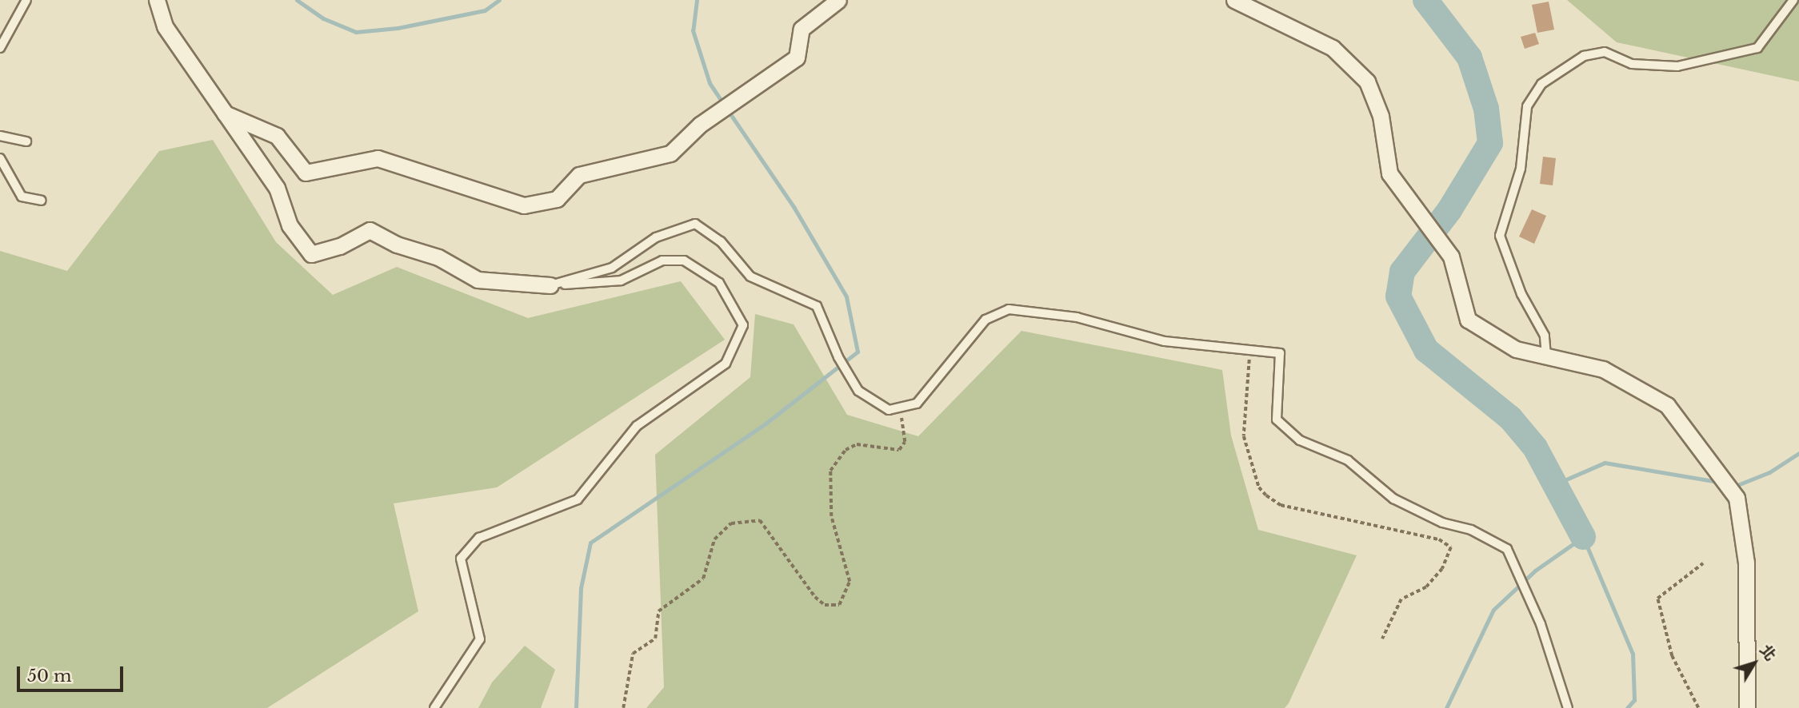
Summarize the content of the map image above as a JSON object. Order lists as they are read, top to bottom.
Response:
{
  "scale_bar": "50 m",
  "north": "top right"
}
